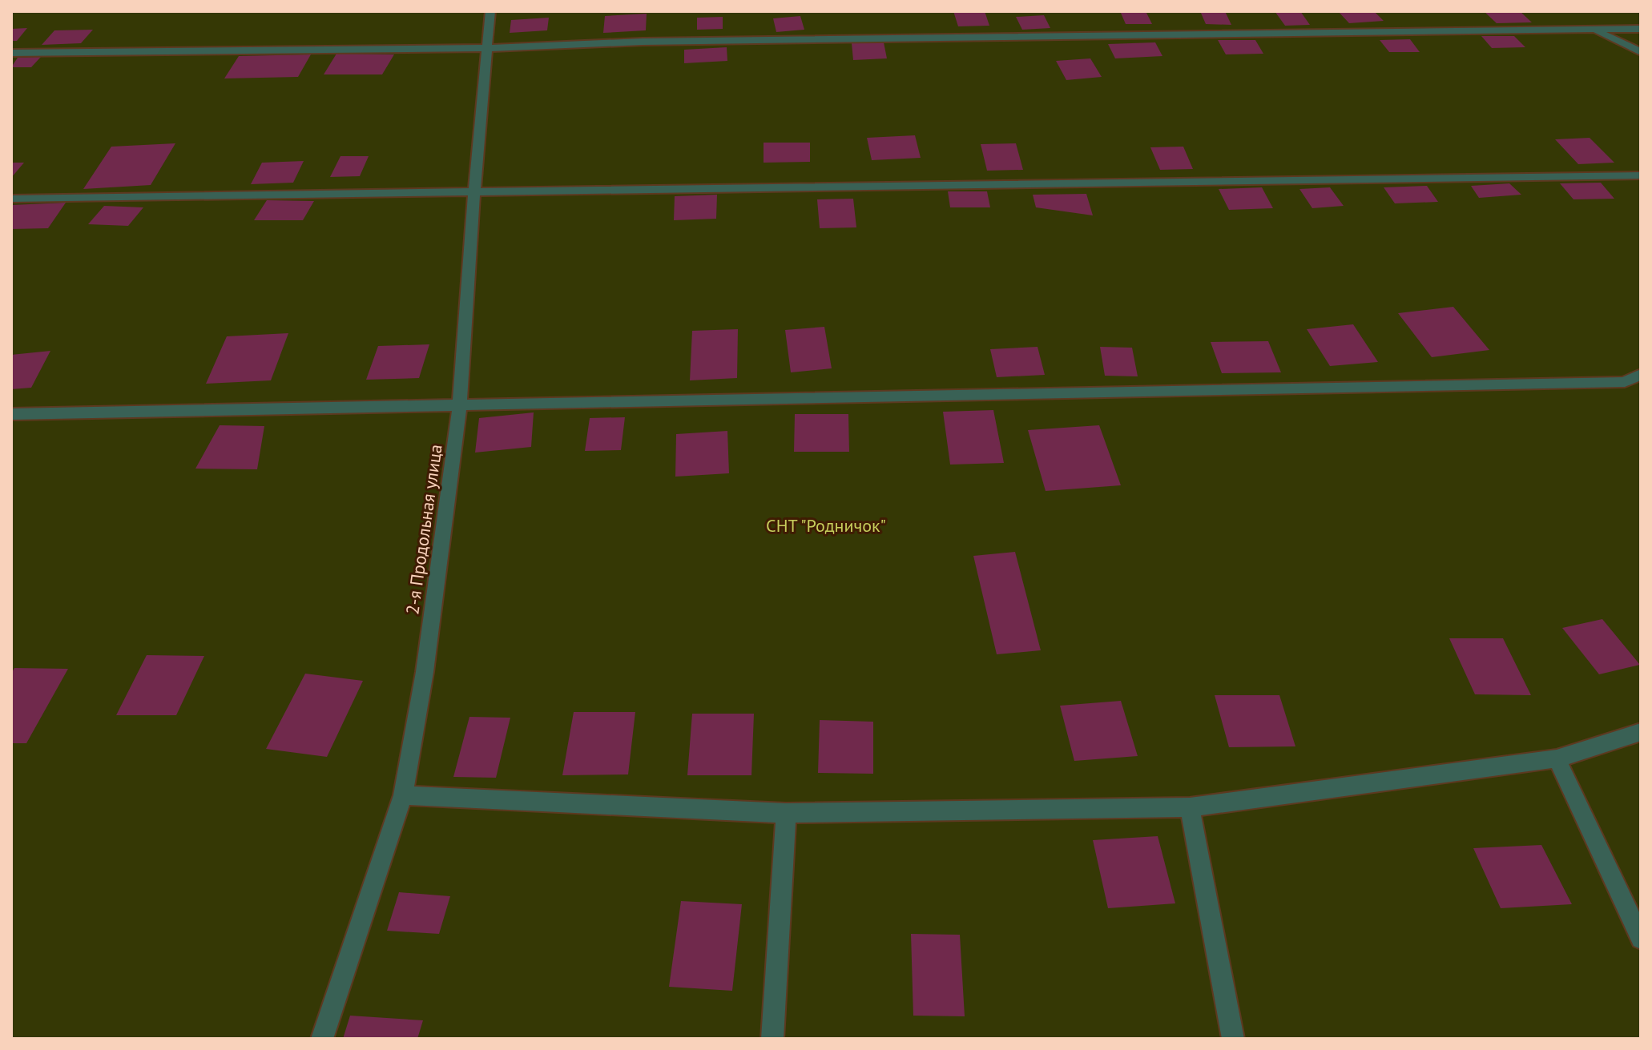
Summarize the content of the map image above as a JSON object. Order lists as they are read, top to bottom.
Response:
{
  "streets": {
    "lane": ["2-я Продольная улица"]
  },
  "parks": ["СНТ \"Родничок\""]
}
